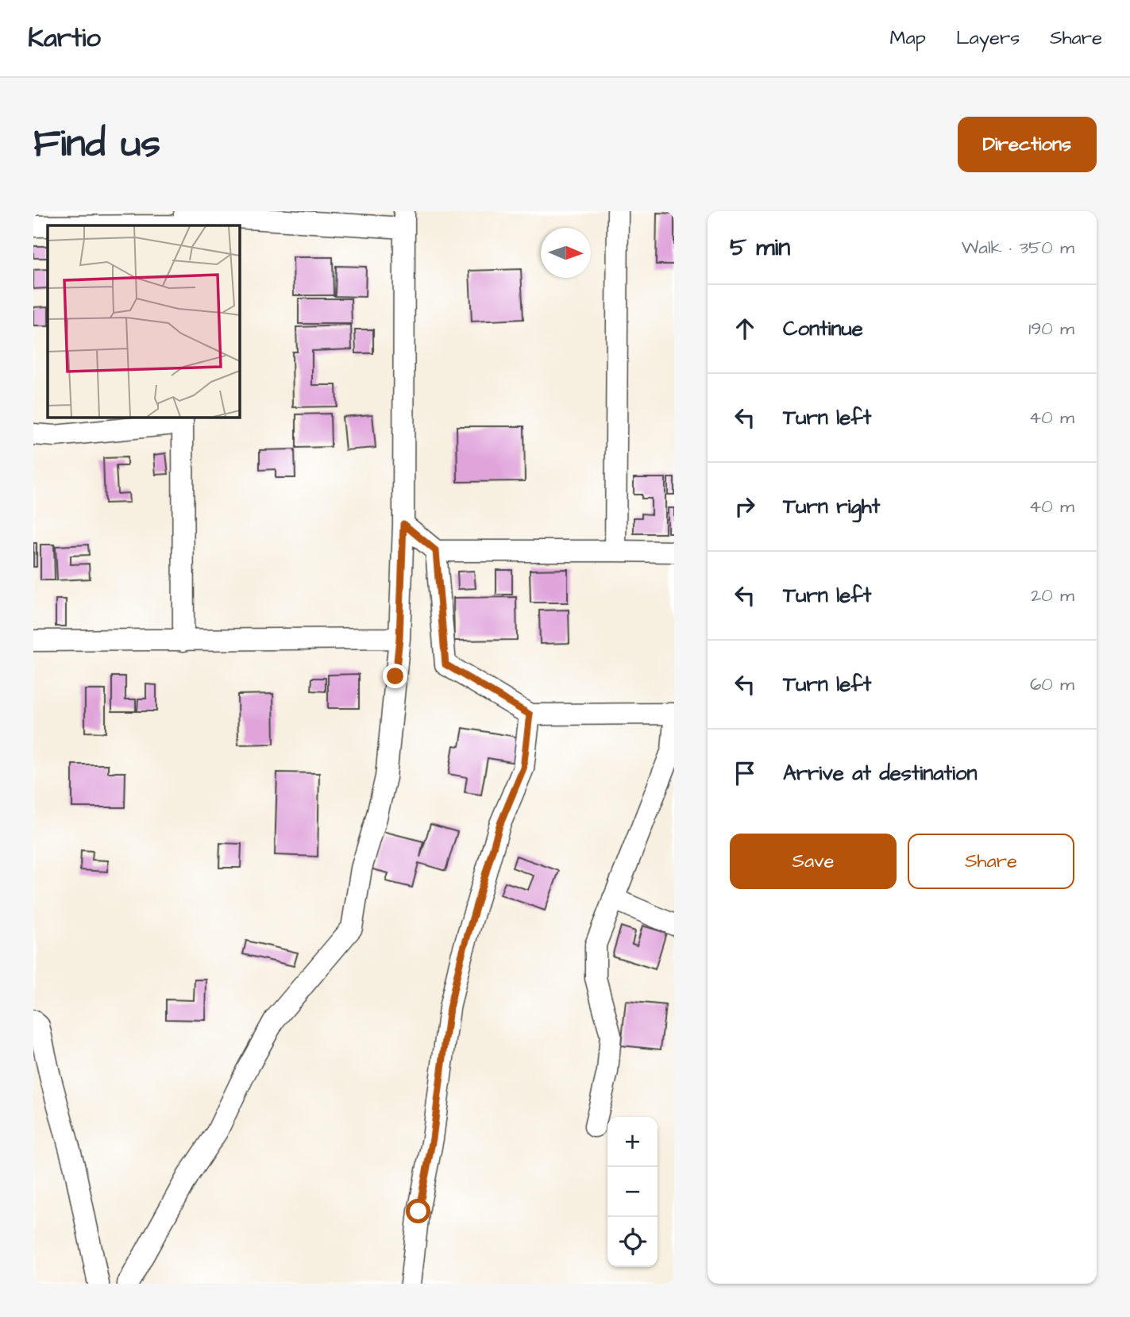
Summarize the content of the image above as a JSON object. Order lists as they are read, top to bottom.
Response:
{
  "north": "right",
  "page": {
    "header": "Kartio",
    "nav": ["Map", "Layers", "Share"],
    "buttons": [
      "Directions",
      ["Save", "Share"]
    ],
    "title": "Find us",
    "heading": ["5 min", "Walk · 350 m"],
    "list": [
      ["Continue", "190 m"],
      ["Turn left", "40 m"],
      ["Turn right", "40 m"],
      ["Turn left", "20 m"],
      ["Turn left", "60 m"],
      "Arrive at destination"
    ],
    "map_buttons": ["+", "−"]
  }
}
